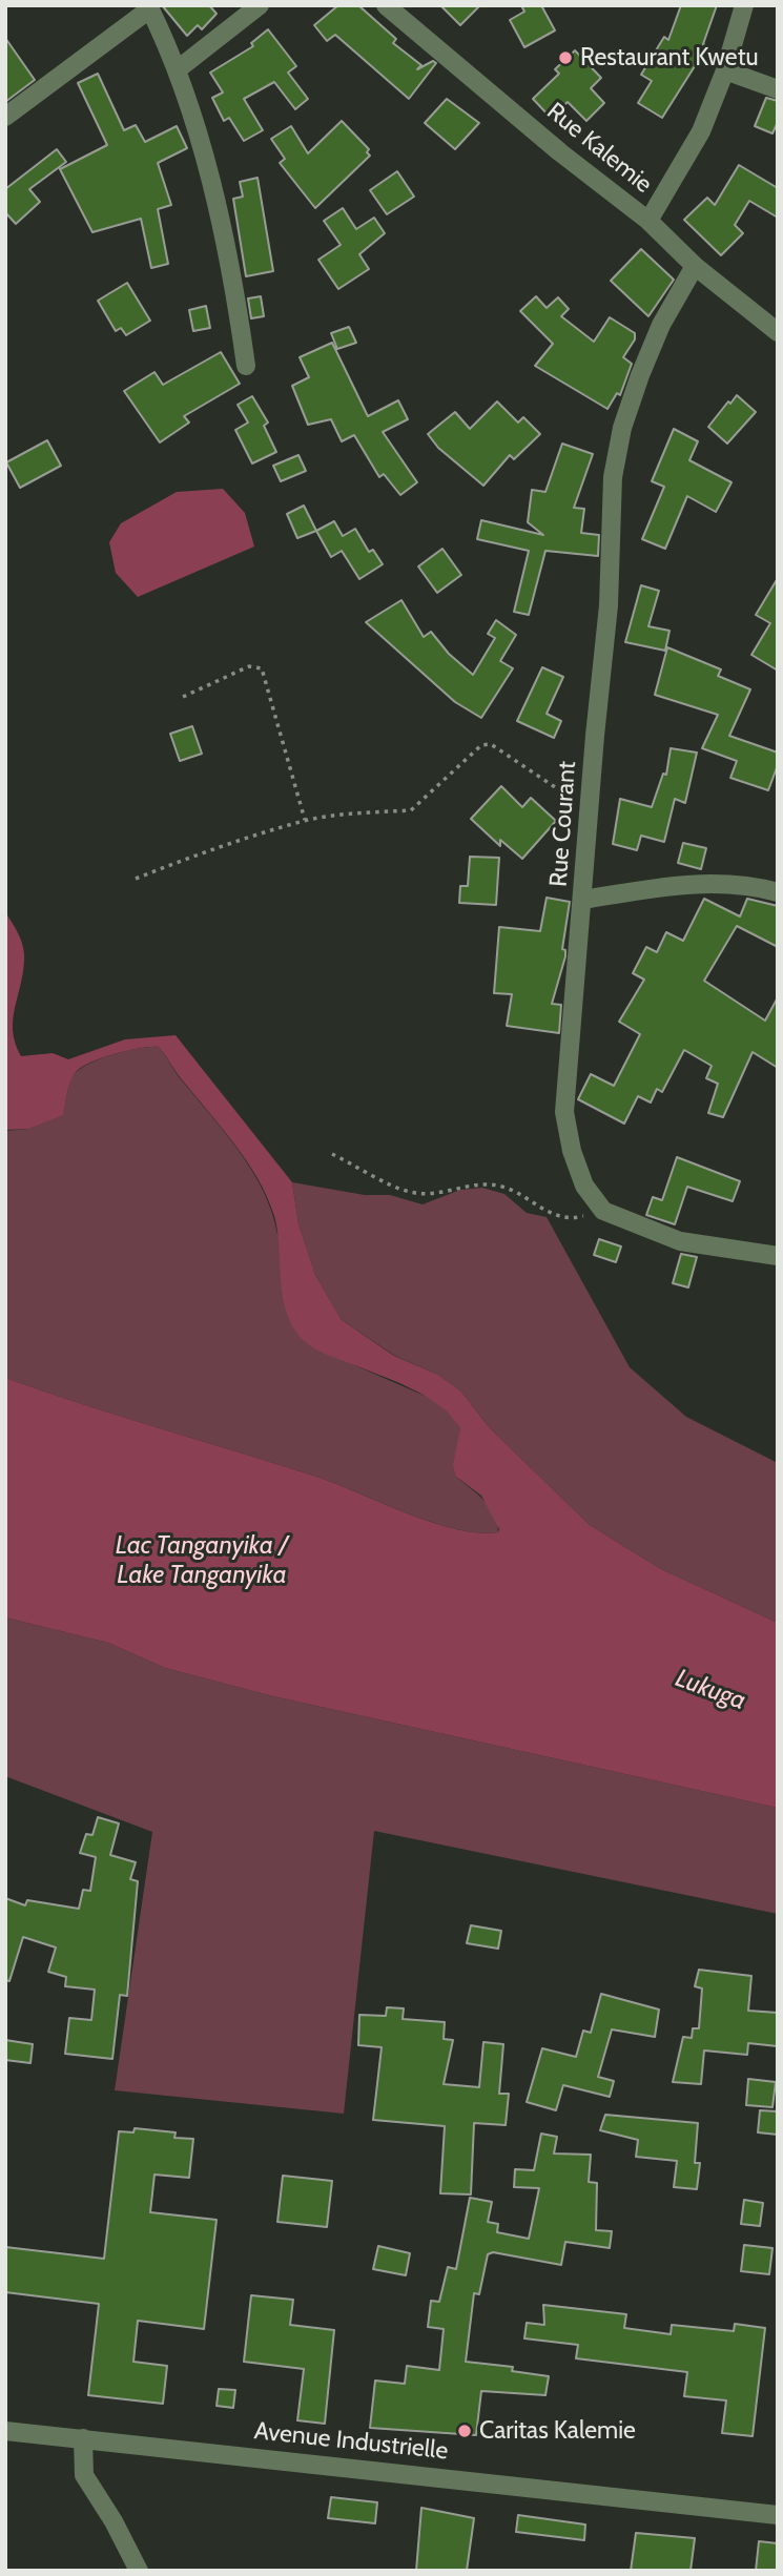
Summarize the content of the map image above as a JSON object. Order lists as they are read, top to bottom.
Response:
{
  "streets": {
    "street": ["Rue Kalemie", "Rue Courant", "Avenue Industrielle"]
  },
  "crossings": [
    ["Rue Kalemie", "Rue Courant"]
  ],
  "water": ["Lac Tanganyika / Lake Tanganyika", "Lukuga"],
  "places": ["Restaurant Kwetu", "Caritas Kalemie"]
}
